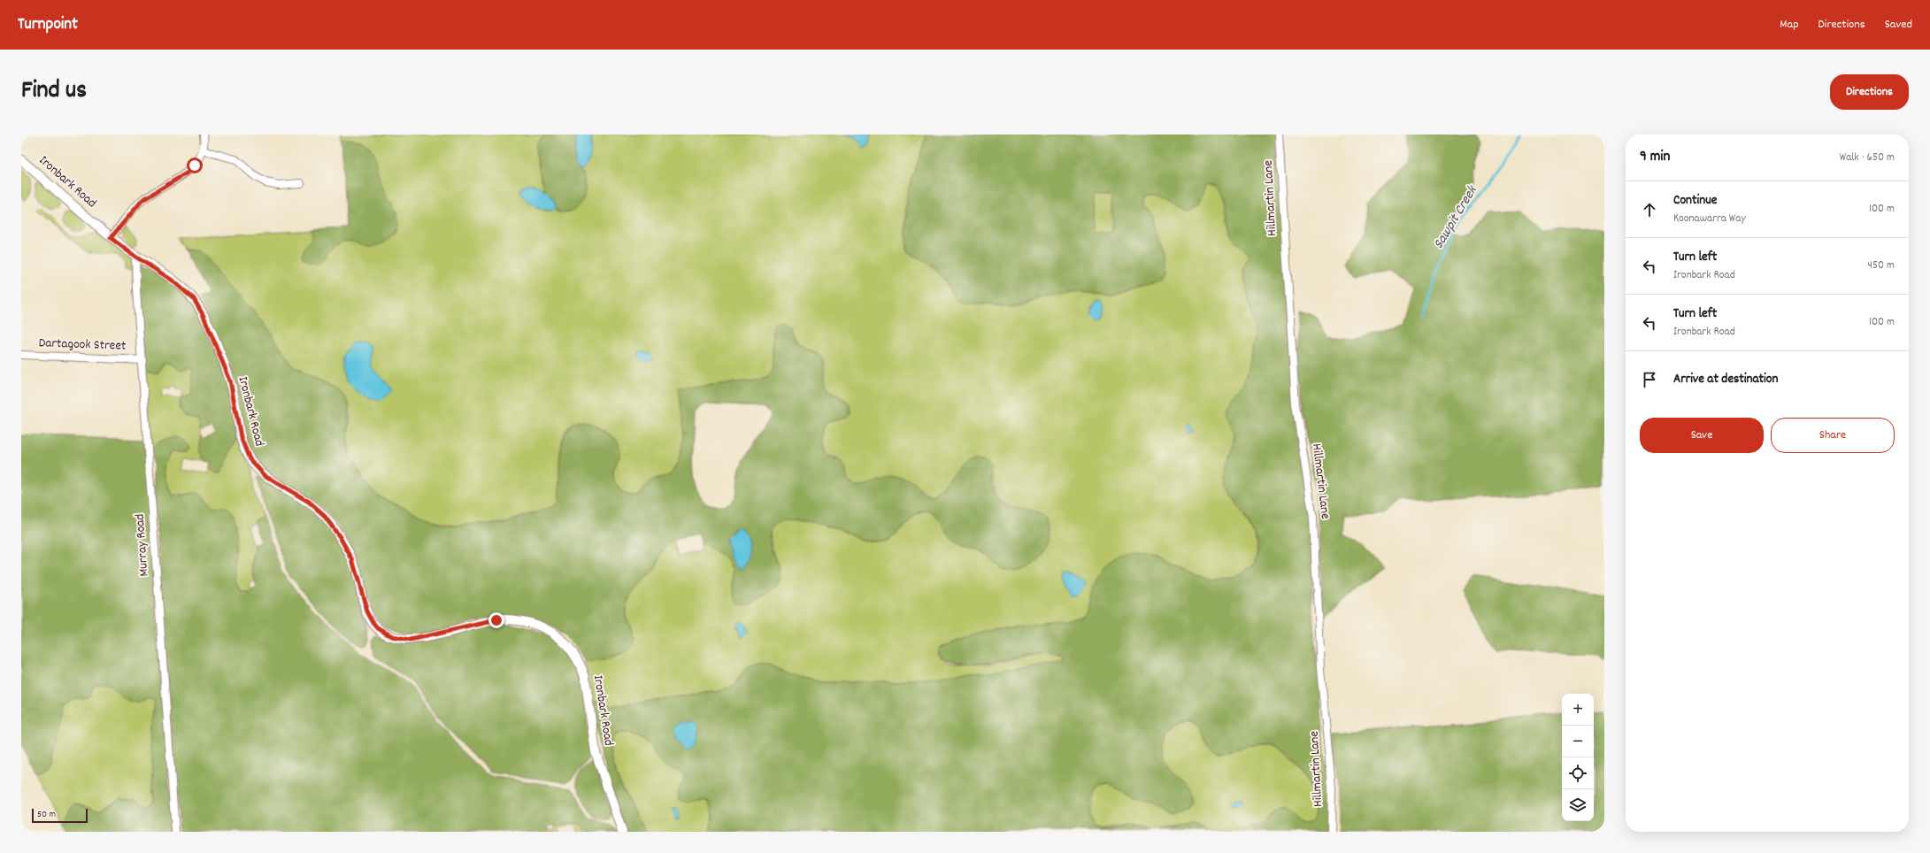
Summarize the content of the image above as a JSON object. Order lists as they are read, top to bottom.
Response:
{
  "streets": {
    "street": [
      "Ironbark Road",
      "Hillmartin Lane",
      "Dartagook Street",
      "Murray Road"
    ]
  },
  "crossings": [
    ["Ironbark Road", "Murray Road"],
    ["Dartagook Street", "Murray Road"]
  ],
  "water": ["Sawpit Creek"],
  "scale_bar": "50 m",
  "page": {
    "header": "Turnpoint",
    "nav": ["Map", "Directions", "Saved"],
    "title": "Find us",
    "buttons": [
      "Directions",
      ["Save", "Share"]
    ],
    "heading": ["9 min", "Walk · 650 m"],
    "list": [
      ["Continue", "Koonawarra Way", "100 m"],
      ["Turn left", "Ironbark Road", "450 m"],
      ["Turn left", "Ironbark Road", "100 m"],
      "Arrive at destination"
    ],
    "map_buttons": ["+", "−"],
    "scale": "50 m"
  }
}
